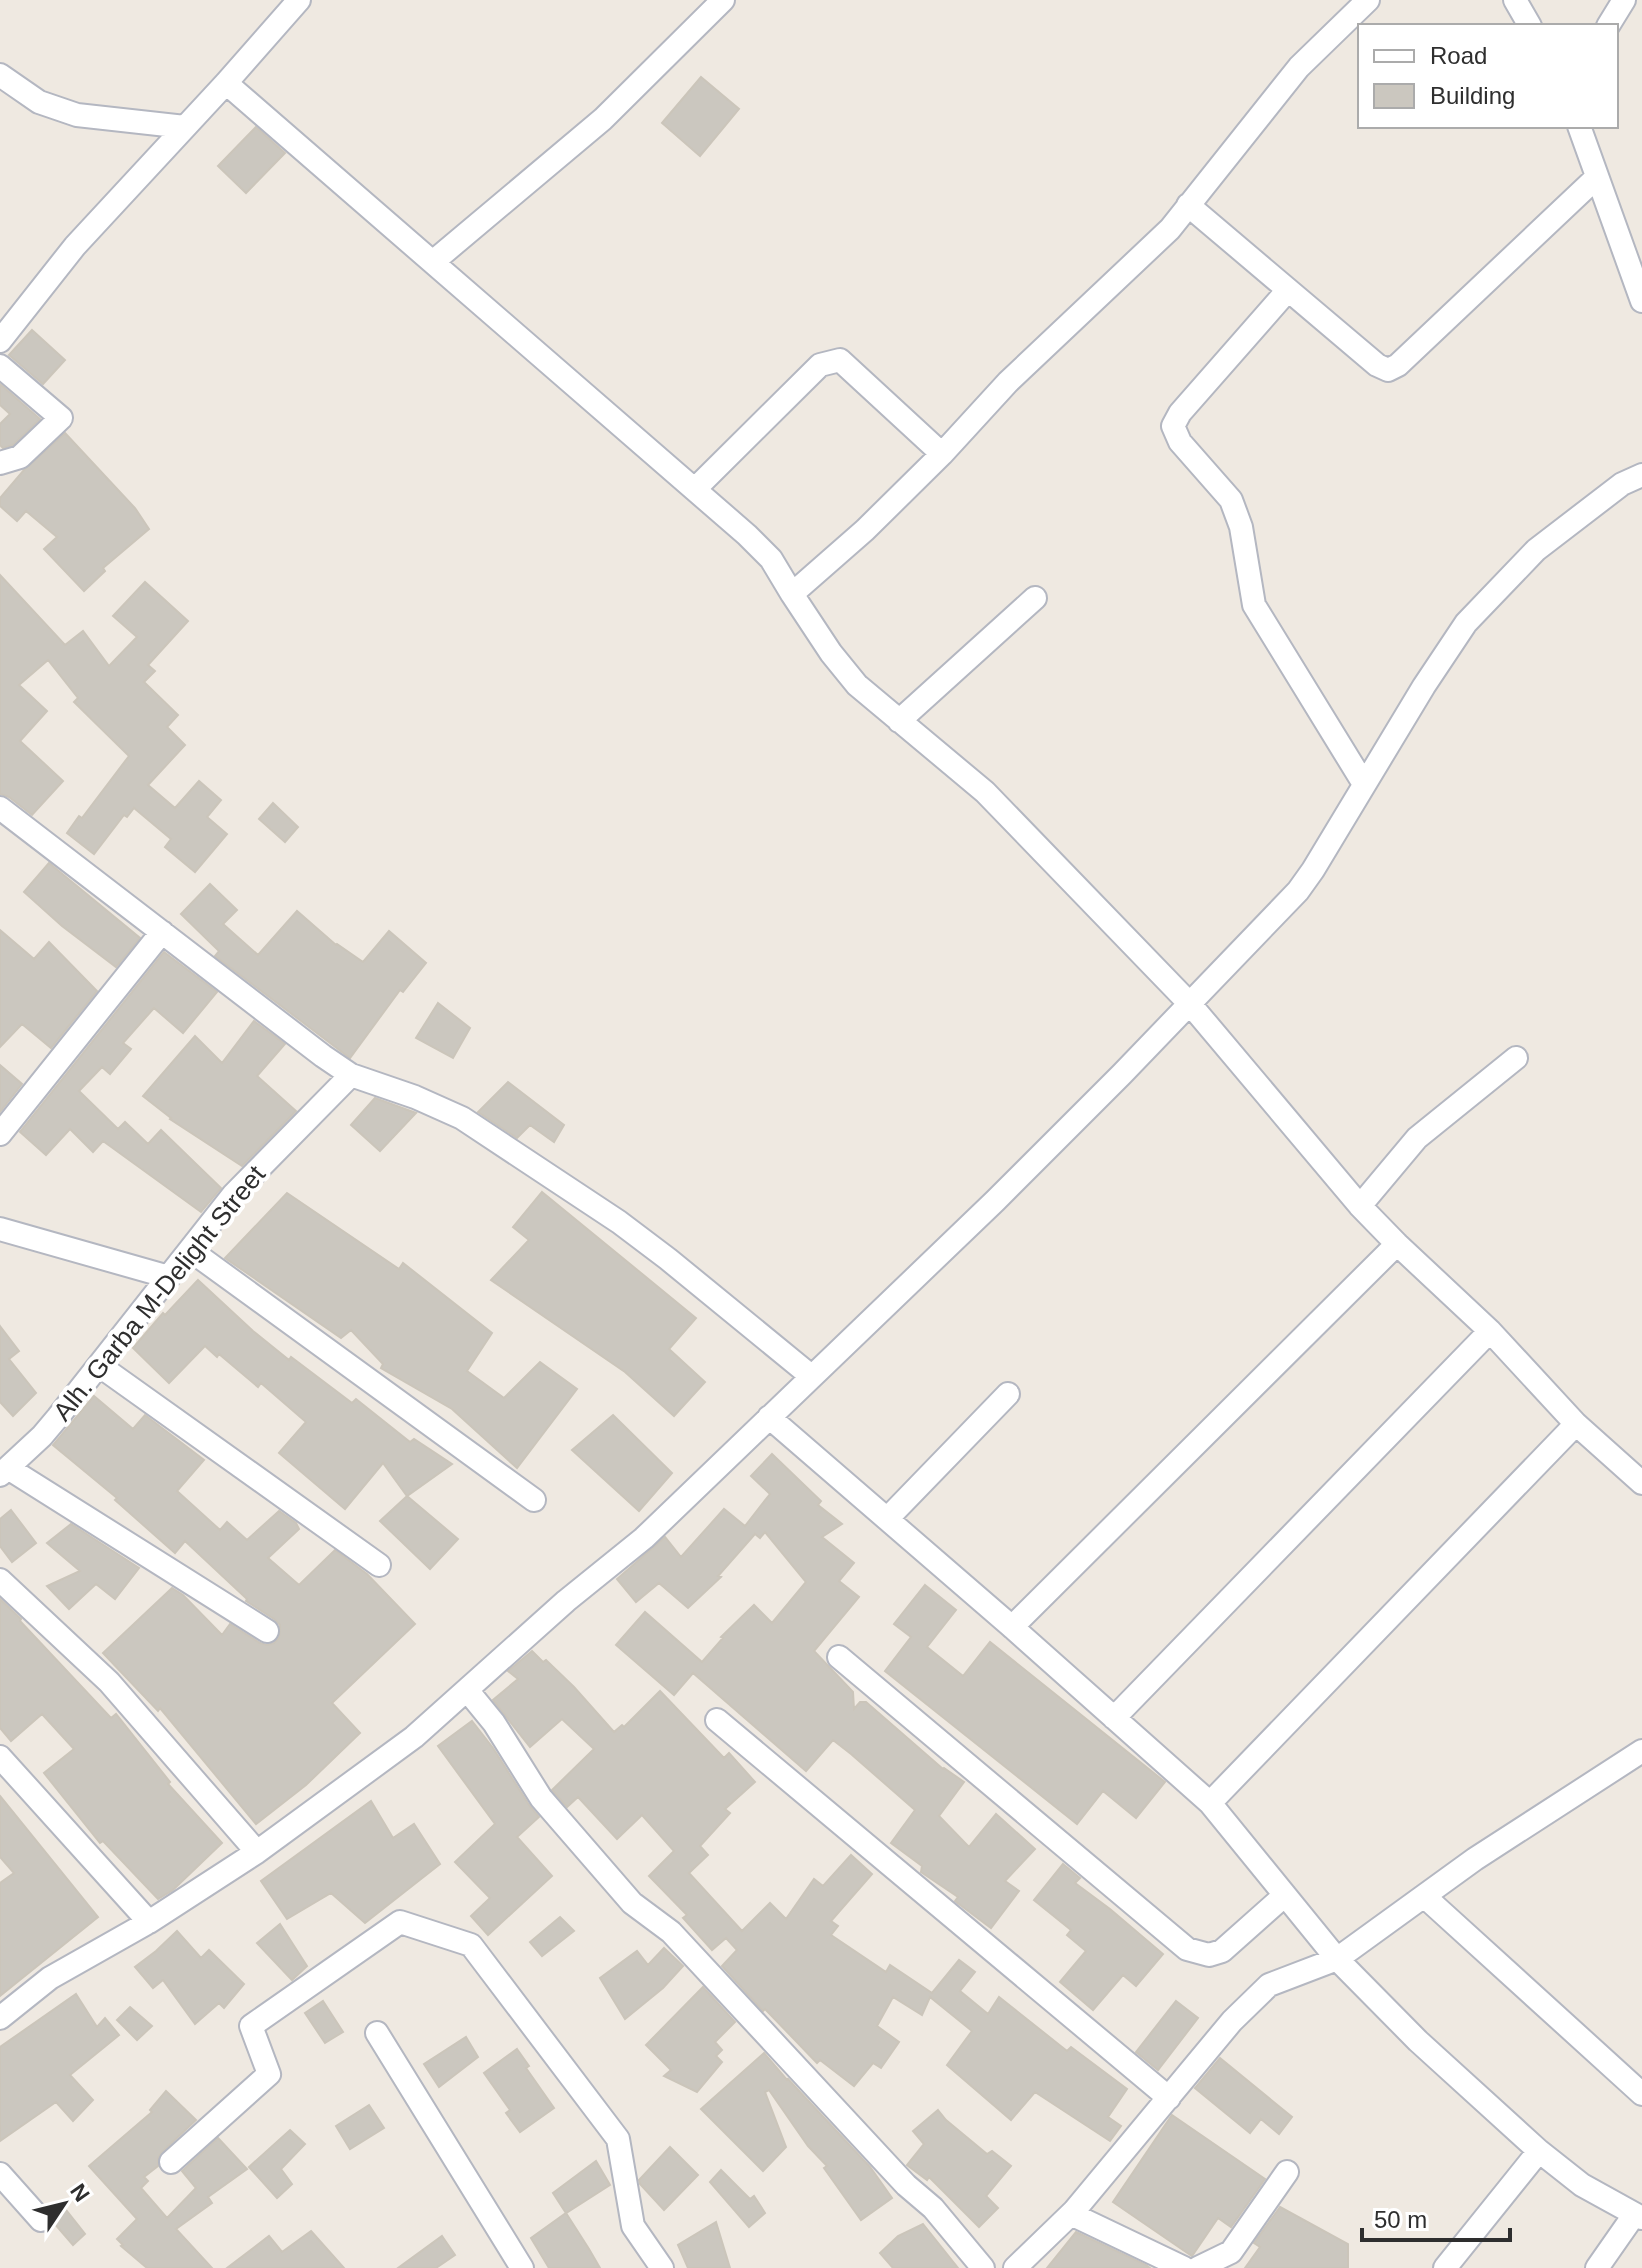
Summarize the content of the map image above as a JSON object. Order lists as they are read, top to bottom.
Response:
{
  "streets": {
    "street": ["Alh. Garba M-Delight Street"]
  },
  "legend": ["Road", "Building"],
  "scale_bar": "50 m",
  "north": "top right"
}
